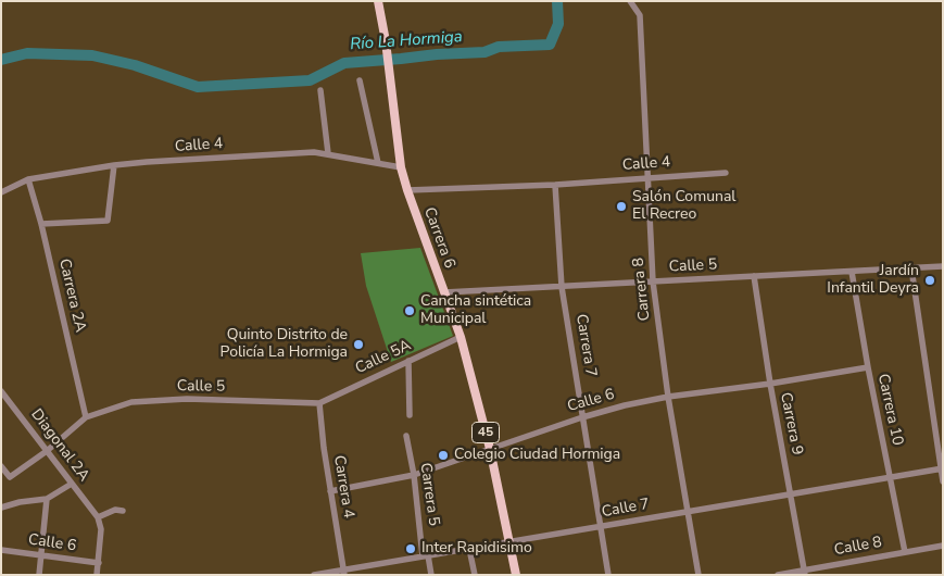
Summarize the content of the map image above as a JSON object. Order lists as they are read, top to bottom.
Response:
{
  "streets": {
    "main road": ["Carrera 6", "45"],
    "street": [
      "Calle 4",
      "Calle 5",
      "Carrera 8",
      "Carrera 2A",
      "Carrera 7",
      "Calle 5A",
      "Calle 6",
      "Carrera 10",
      "Carrera 9",
      "Diagonal 2A",
      "Carrera 4",
      "Carrera 5",
      "Calle 7",
      "Calle 8"
    ]
  },
  "crossings": [
    ["Calle 4", "Carrera 6"],
    ["Calle 4", "Carrera 8"],
    ["Calle 4", "Carrera 2A"],
    ["Calle 4", "Carrera 7"],
    ["Carrera 6", "Calle 5"],
    ["Carrera 6", "Calle 5A"],
    ["Carrera 6", "Calle 6"],
    ["Carrera 6", "Calle 7"],
    ["Calle 5", "Carrera 8"],
    ["Calle 5", "Carrera 2A"],
    ["Calle 5", "Carrera 7"],
    ["Calle 5", "Calle 5A"],
    ["Calle 5", "Carrera 10"],
    ["Calle 5", "Carrera 9"],
    ["Calle 5", "Carrera 4"],
    ["Carrera 8", "Calle 6"],
    ["Carrera 8", "Calle 7"],
    ["Carrera 7", "Calle 6"],
    ["Carrera 7", "Calle 7"],
    ["Calle 5A", "Carrera 4"],
    ["Calle 6", "Carrera 10"],
    ["Calle 6", "Carrera 9"],
    ["Calle 6", "Carrera 4"],
    ["Calle 6", "Carrera 5"],
    ["Carrera 10", "Calle 7"],
    ["Carrera 10", "Calle 8"],
    ["Carrera 9", "Calle 7"],
    ["Carrera 9", "Calle 8"],
    ["Carrera 4", "Calle 7"],
    ["Carrera 5", "Calle 7"]
  ],
  "water": ["Río La Hormiga"],
  "places": [
    "Salón Comunal El Recreo",
    "Jardín Infantil Deyra",
    "Cancha sintética Municipal",
    "Quinto Distrito de Policía La Hormiga",
    "Colegio Ciudad Hormiga",
    "Inter Rapidisimo"
  ]
}
